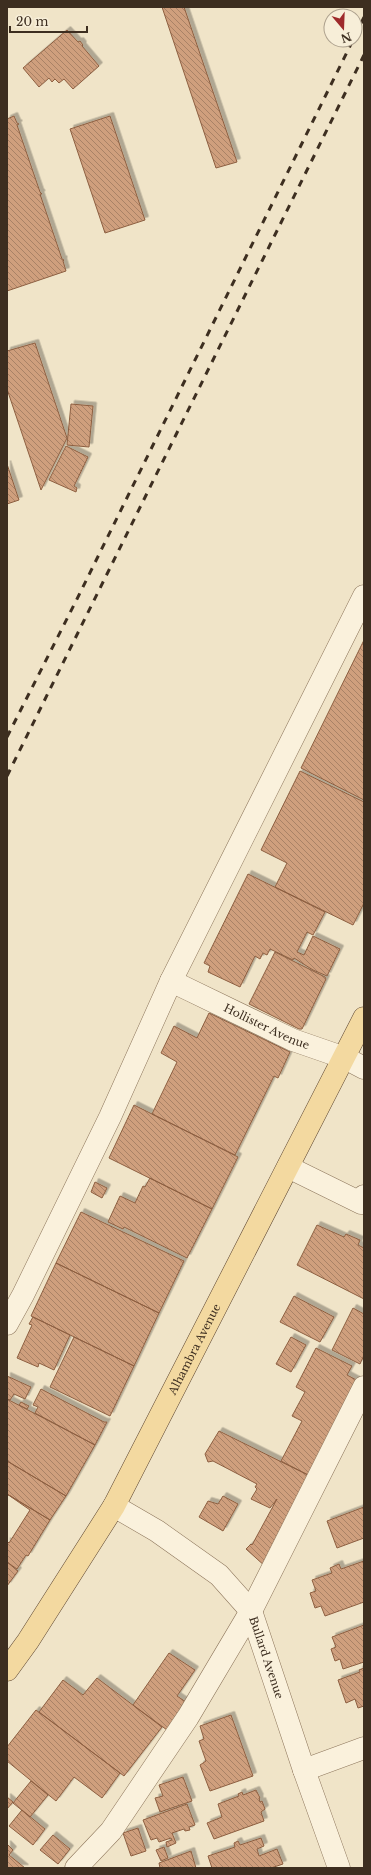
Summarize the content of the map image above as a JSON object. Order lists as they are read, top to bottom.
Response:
{
  "streets": {
    "main road": ["Alhambra Avenue"],
    "street": ["Hollister Avenue", "Bullard Avenue"]
  },
  "crossings": [
    ["Hollister Avenue", "Alhambra Avenue"],
    ["Alhambra Avenue", "Bullard Avenue"]
  ],
  "scale_bar": "20 m",
  "north": "bottom"
}
